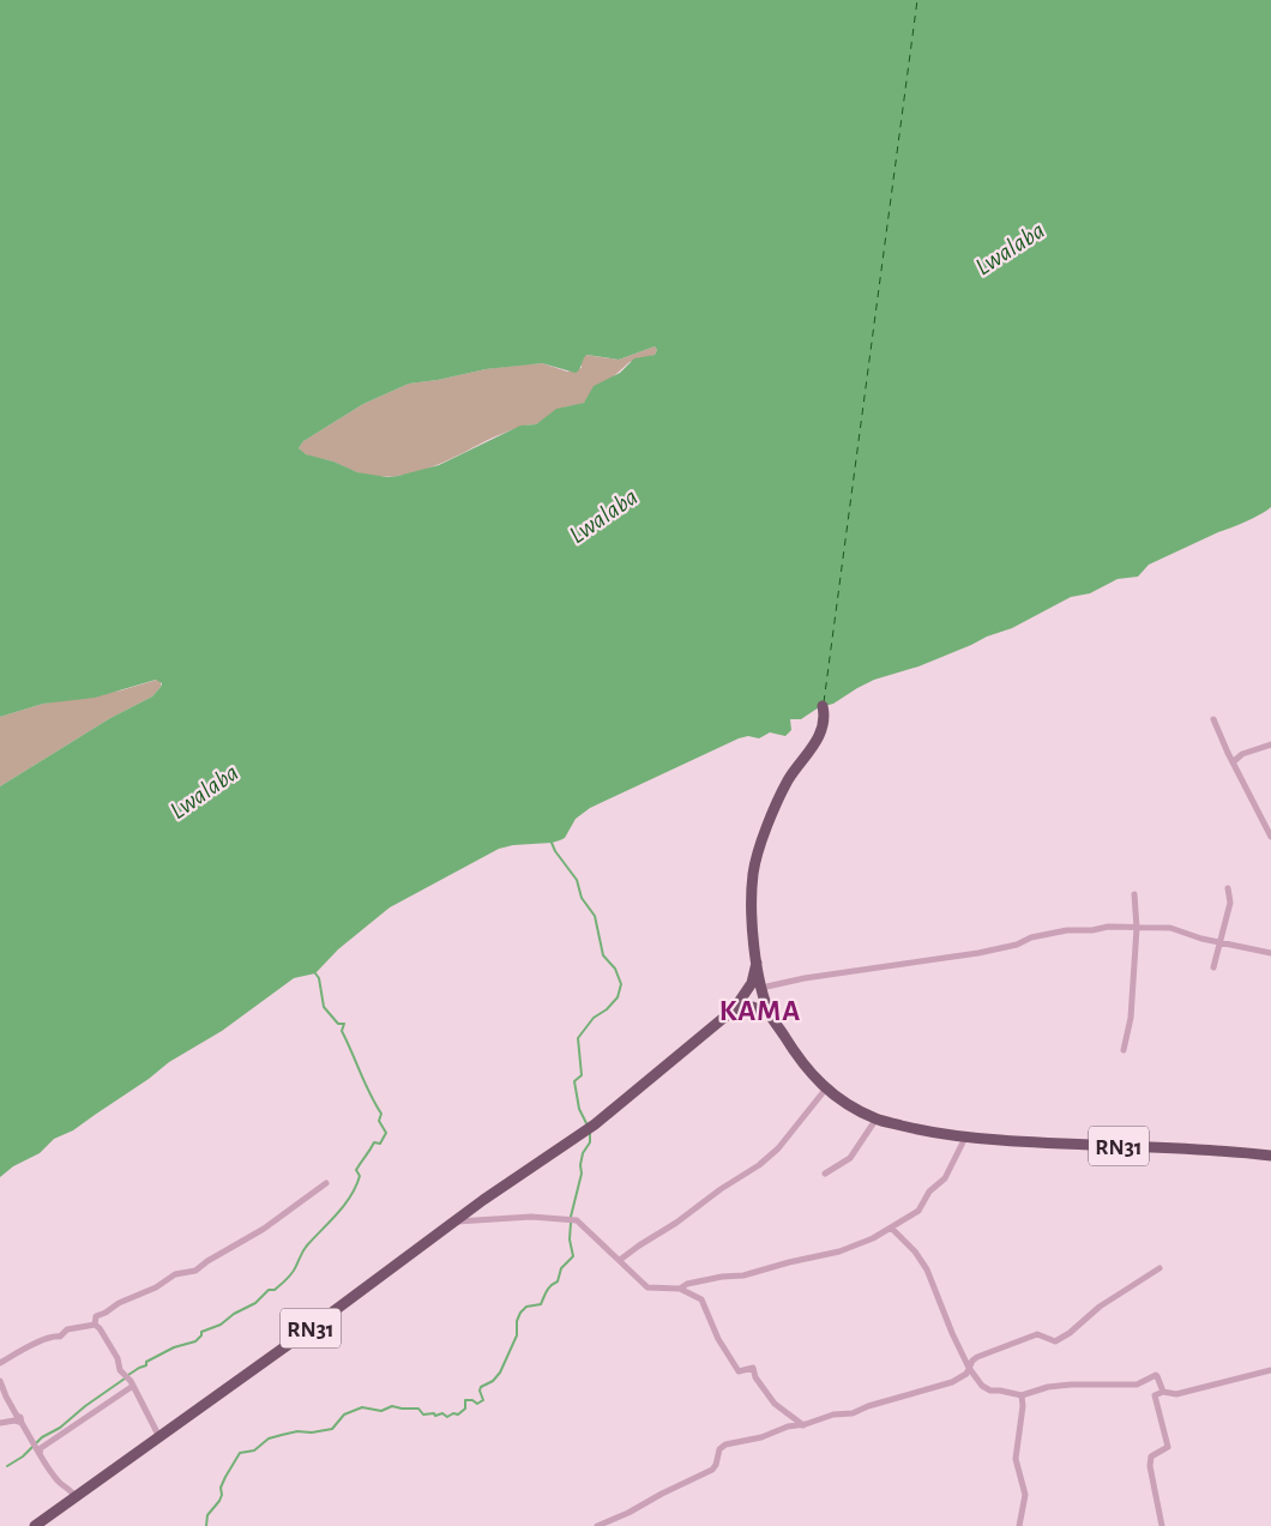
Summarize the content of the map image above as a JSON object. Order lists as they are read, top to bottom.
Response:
{
  "streets": {
    "main road": ["RN31"]
  },
  "districts": ["KAMA"],
  "water": ["Lwalaba"]
}
